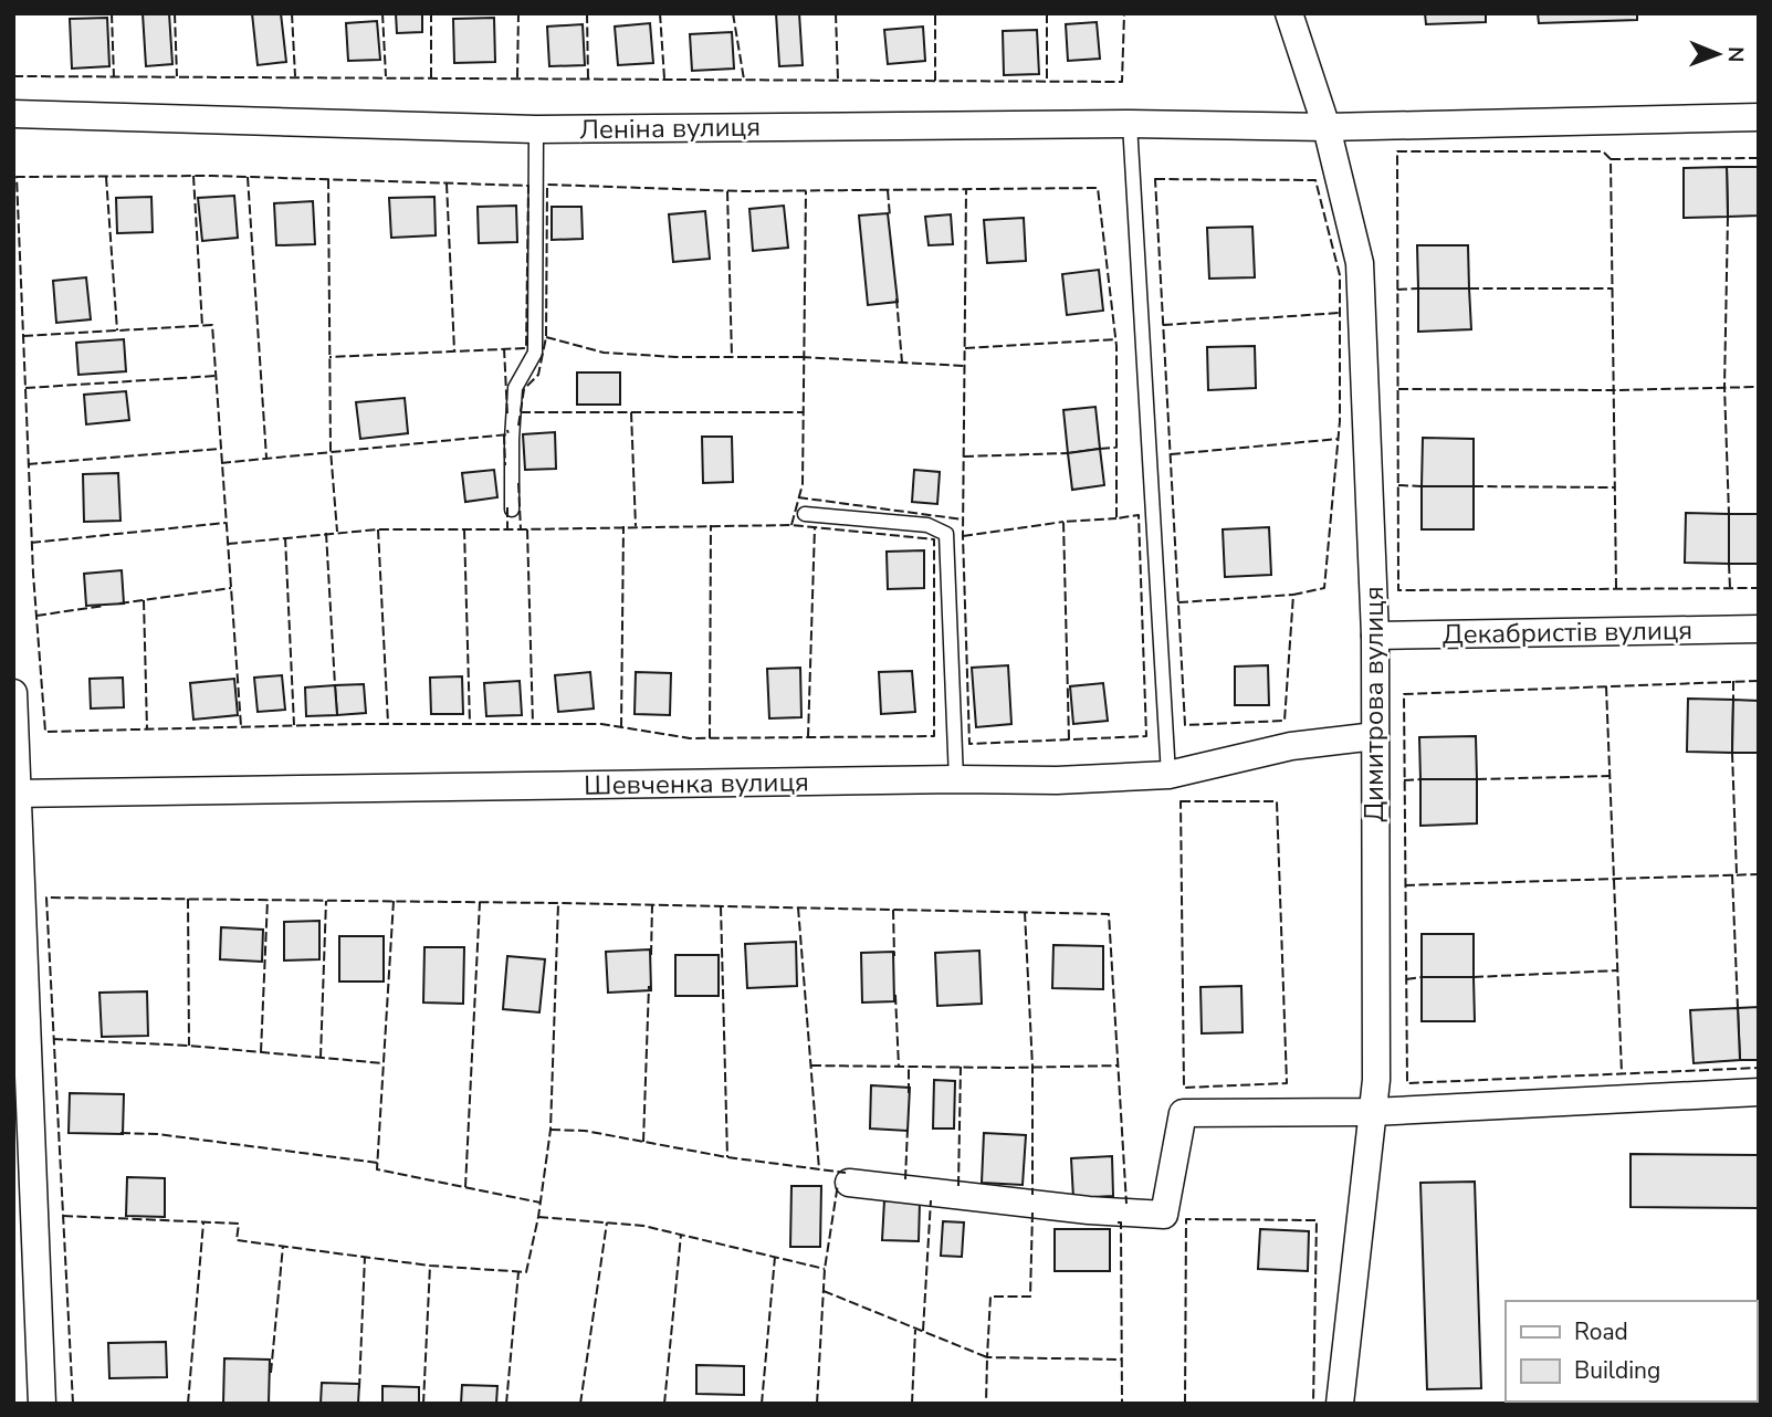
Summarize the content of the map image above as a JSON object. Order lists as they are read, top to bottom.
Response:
{
  "streets": {
    "street": [
      "Леніна вулиця",
      "Декабристів вулиця",
      "Димитрова вулиця",
      "Шевченка вулиця"
    ]
  },
  "crossings": [
    ["Леніна вулиця", "Димитрова вулиця"],
    ["Декабристів вулиця", "Димитрова вулиця"],
    ["Димитрова вулиця", "Шевченка вулиця"]
  ],
  "legend": ["Road", "Building"],
  "north": "right"
}
